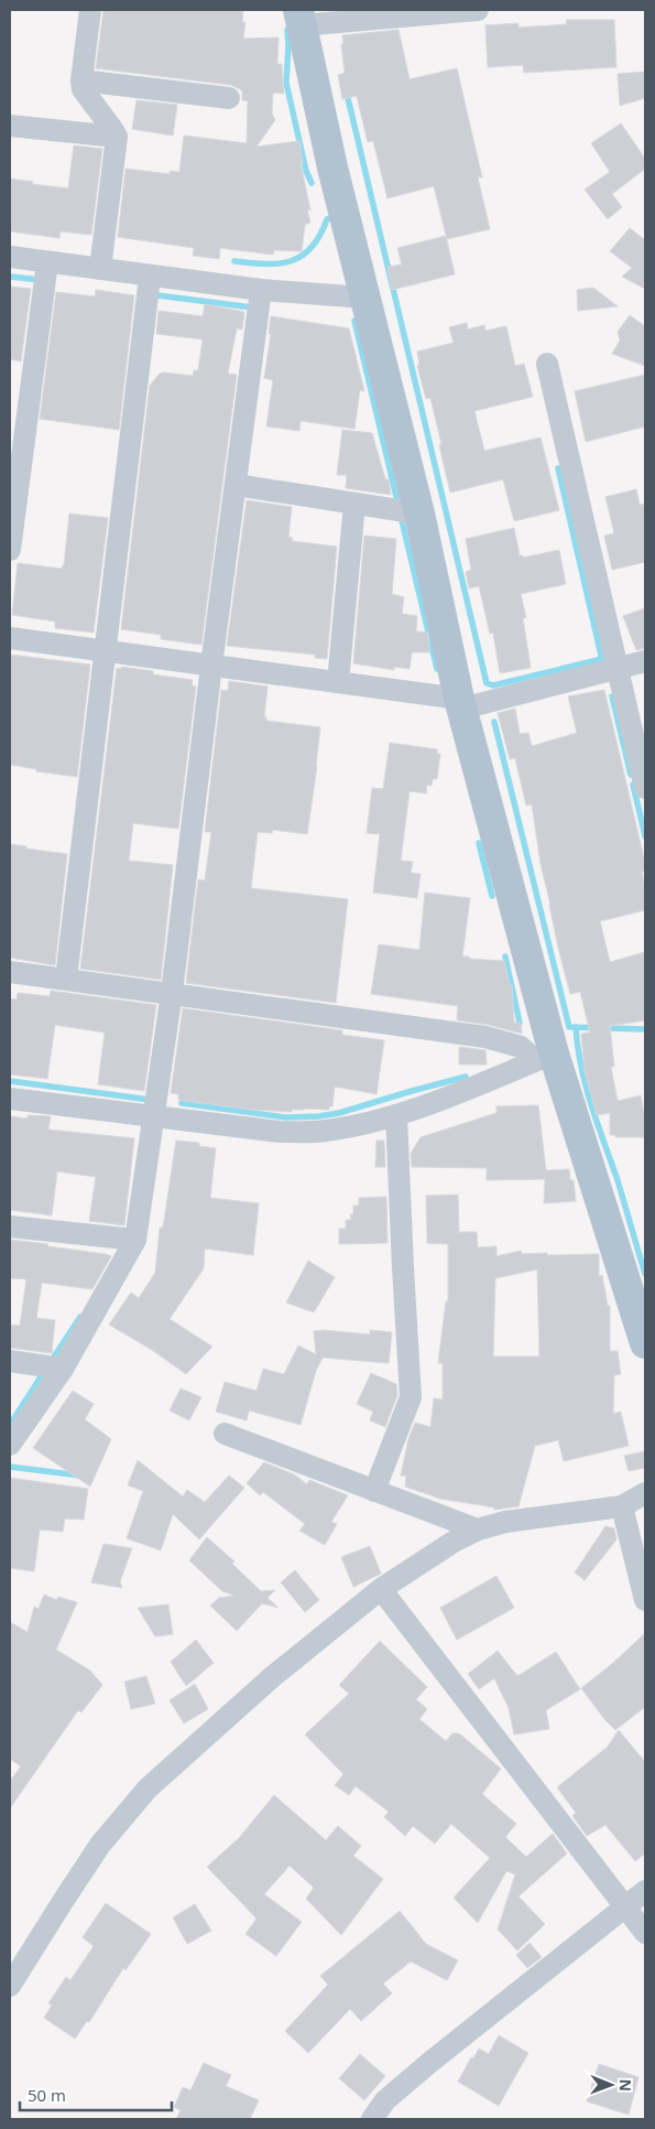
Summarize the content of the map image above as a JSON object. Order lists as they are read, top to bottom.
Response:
{
  "scale_bar": "50 m",
  "north": "right"
}
